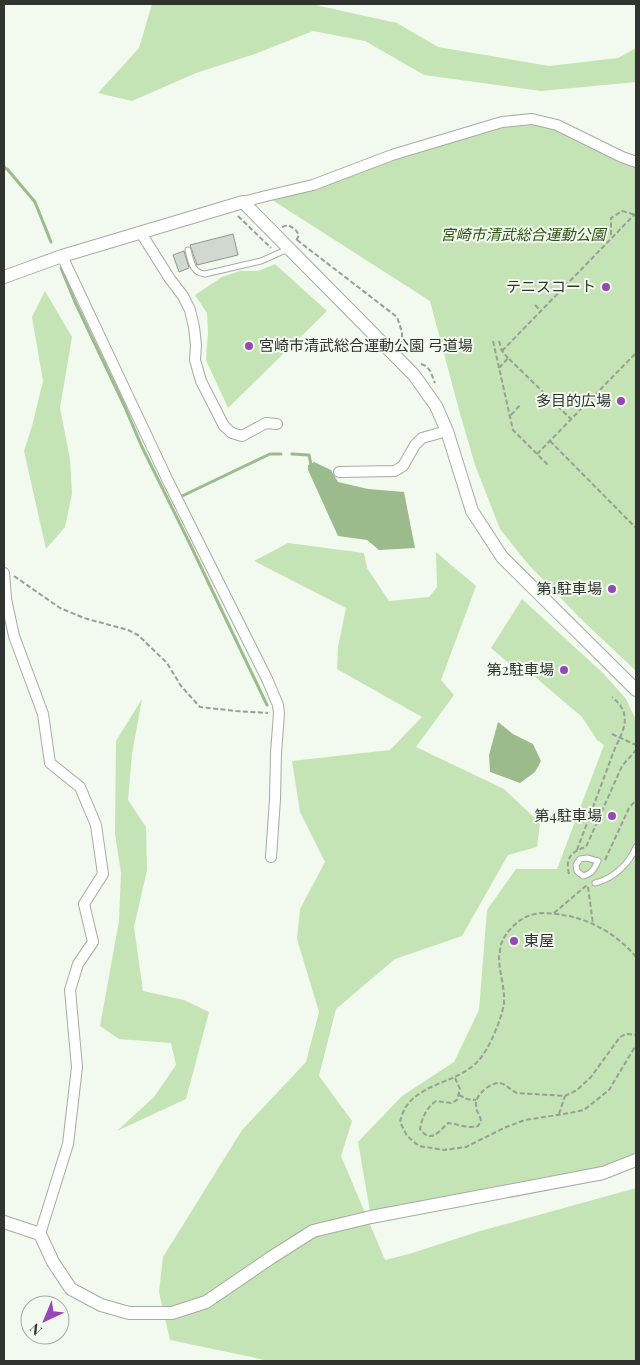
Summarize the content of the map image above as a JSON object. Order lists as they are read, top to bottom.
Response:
{
  "parks": ["宮崎市清武総合運動公園"],
  "places": [
    "テニスコート",
    "宮崎市清武総合運動公園 弓道場",
    "多目的広場",
    "第1駐車場",
    "第2駐車場",
    "第4駐車場",
    "東屋"
  ],
  "north": "bottom left"
}
